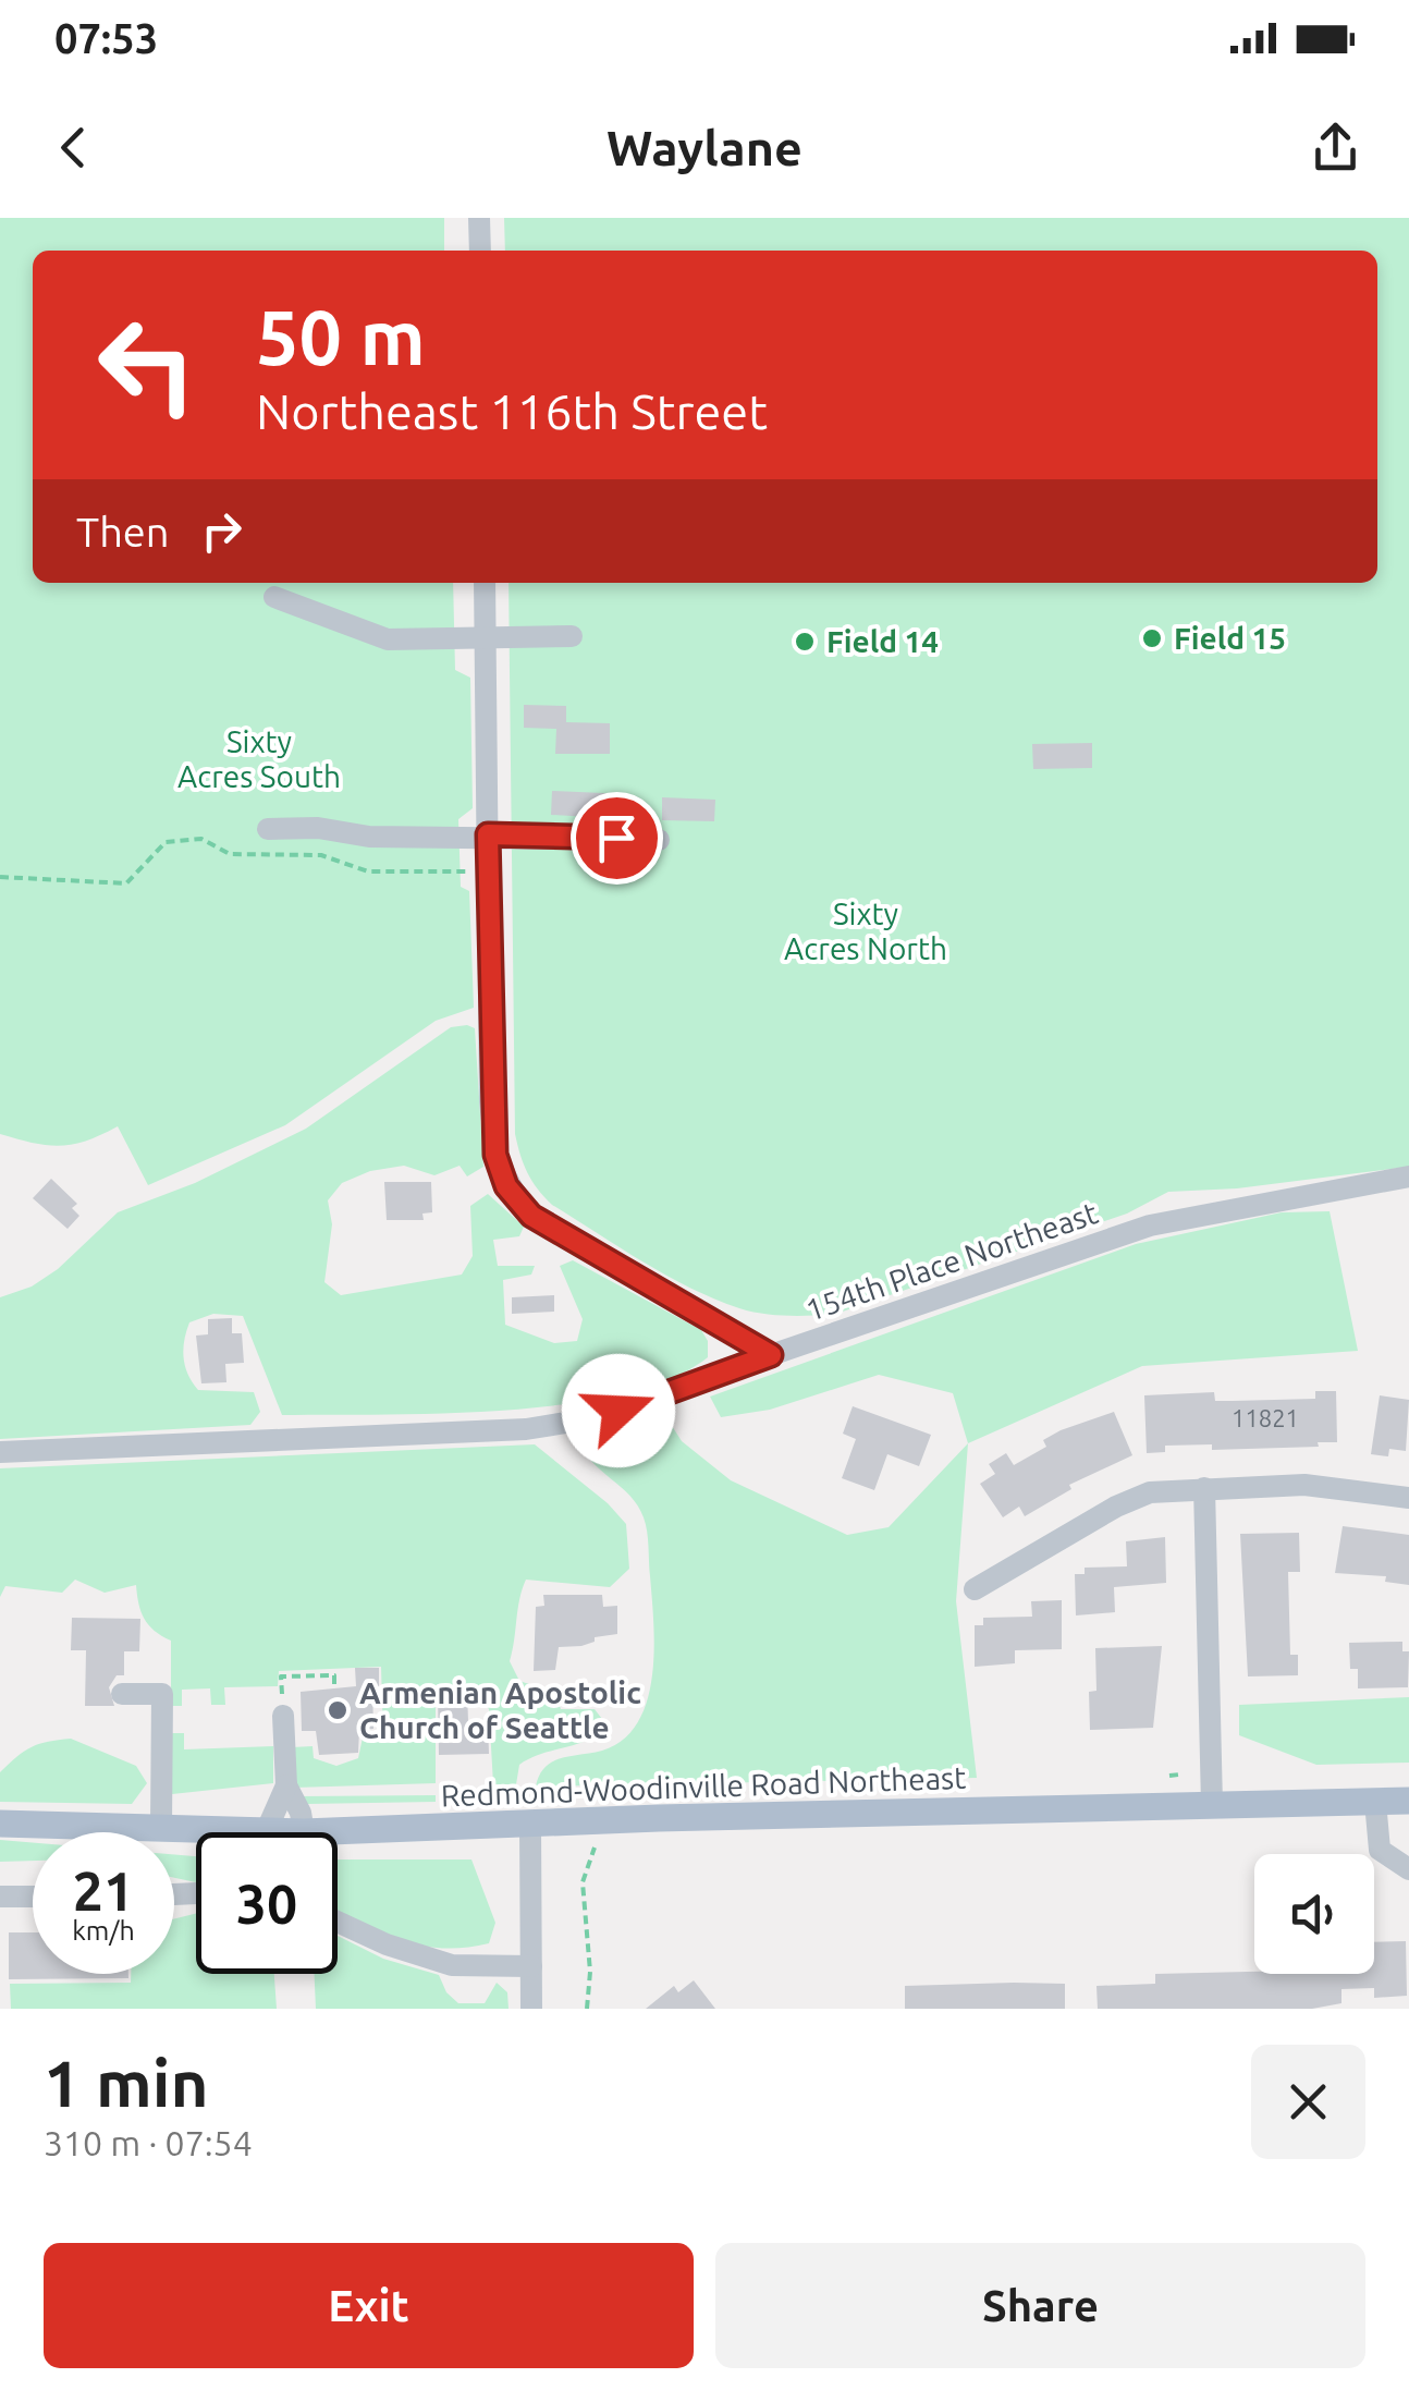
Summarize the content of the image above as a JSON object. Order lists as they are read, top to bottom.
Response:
{
  "streets": {
    "main road": ["Redmond-Woodinville Road Northeast"],
    "street": ["154th Place Northeast"]
  },
  "parks": ["Sixty Acres South", "Sixty Acres North"],
  "places": ["Field 15", "Field 14", "Armenian Apostolic Church of Seattle"],
  "house_numbers": ["11821"],
  "page": {
    "status": "07:53",
    "header": "Waylane",
    "turn": ["50 m", "Northeast 116th Street"],
    "then": "Then",
    "speed": "21 km/h",
    "limit": "30",
    "heading": ["1 min", "310 m · 07:54"],
    "buttons": ["Exit", "Share"]
  }
}
